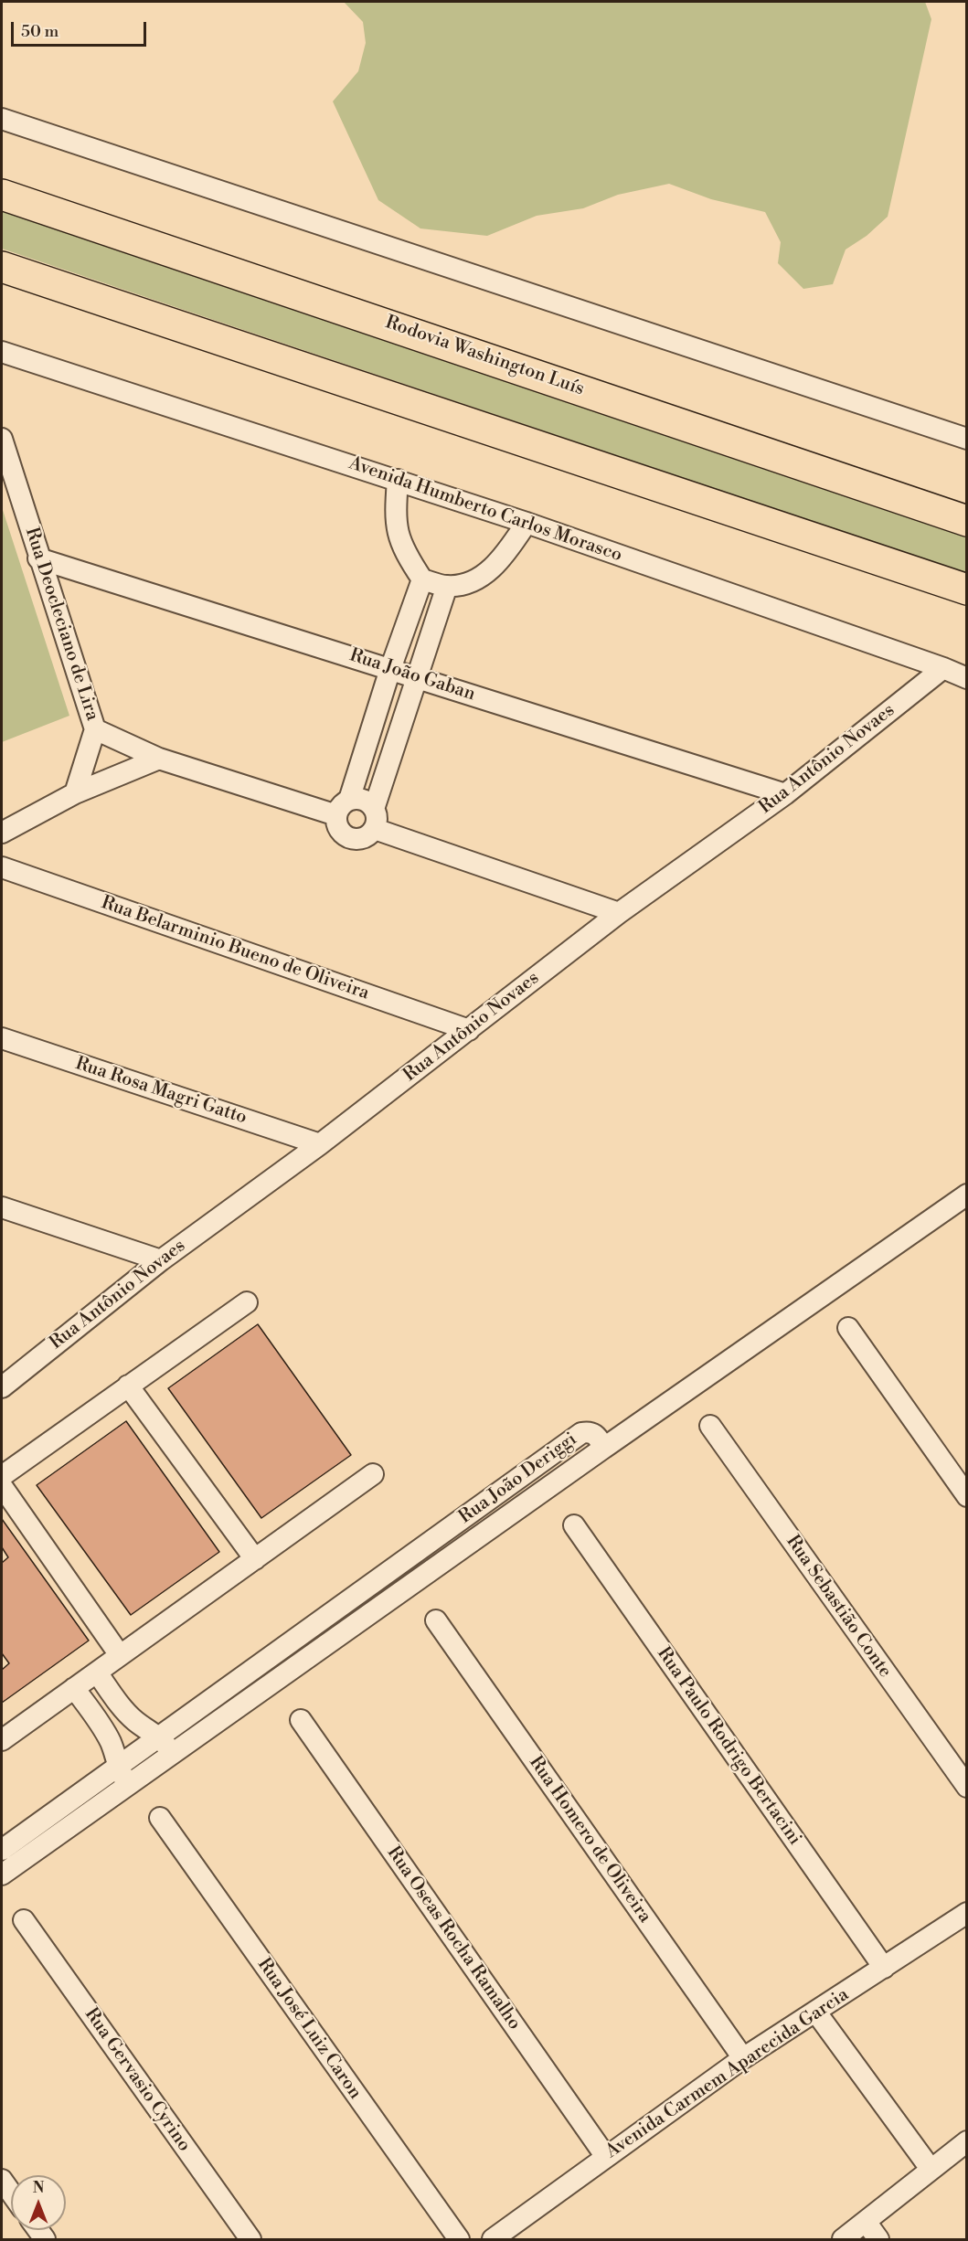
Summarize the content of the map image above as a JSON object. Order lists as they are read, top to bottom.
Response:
{
  "streets": {
    "highway": ["Rodovia Washington Luís"],
    "street": [
      "Avenida Humberto Carlos Morasco",
      "Rua Deocleciano de Lira",
      "Rua João Gaban",
      "Rua Antônio Novaes",
      "Rua Belarminio Bueno de Oliveira",
      "Rua Rosa Magri Gatto",
      "Rua João Deriggi",
      "Rua Sebastião Conte",
      "Rua Paulo Rodrigo Bertacini",
      "Rua Homero de Oliveira",
      "Rua Oseas Rocha Ramalho",
      "Rua José Luiz Caron",
      "Avenida Carmem Aparecida Garcia",
      "Rua Gervasio Cyrino"
    ]
  },
  "crossings": [
    ["Avenida Humberto Carlos Morasco", "Rua Antônio Novaes"],
    ["Rua Deocleciano de Lira", "Rua João Gaban"],
    ["Rua João Gaban", "Rua Antônio Novaes"],
    ["Rua Antônio Novaes", "Rua Belarminio Bueno de Oliveira"],
    ["Rua Antônio Novaes", "Rua Rosa Magri Gatto"],
    ["Rua Paulo Rodrigo Bertacini", "Avenida Carmem Aparecida Garcia"],
    ["Rua Homero de Oliveira", "Avenida Carmem Aparecida Garcia"],
    ["Rua Oseas Rocha Ramalho", "Avenida Carmem Aparecida Garcia"]
  ],
  "scale_bar": "50 m",
  "north": "top"
}
